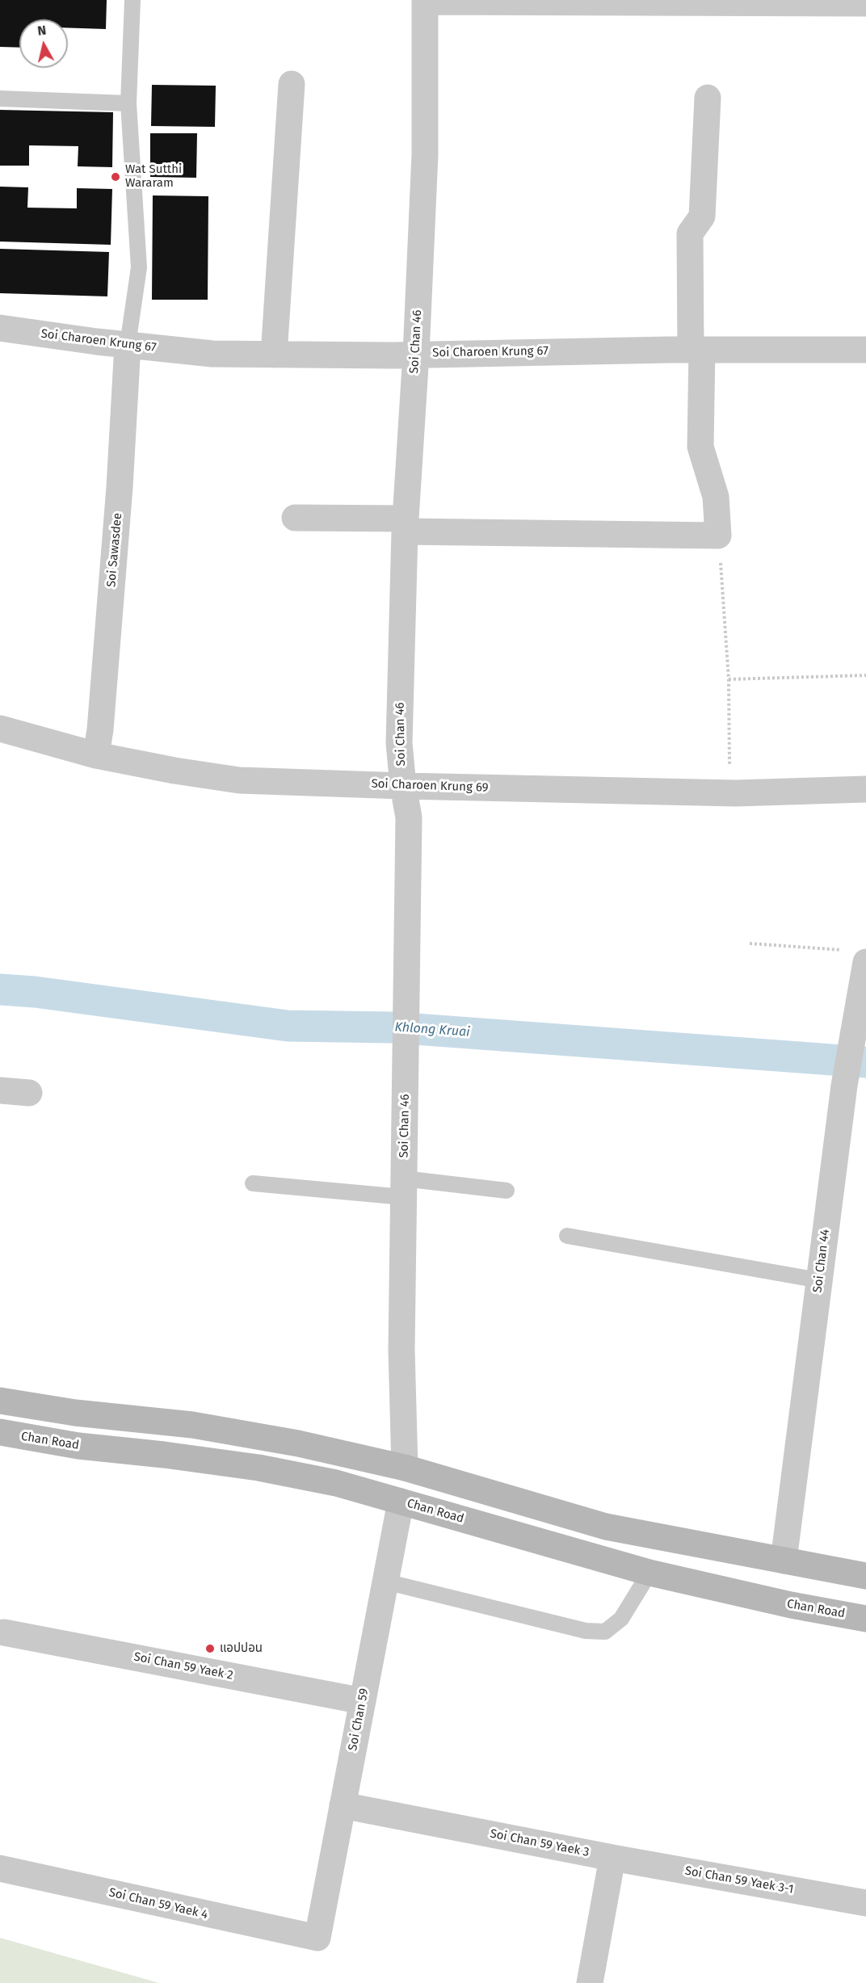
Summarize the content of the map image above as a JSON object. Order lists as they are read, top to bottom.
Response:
{
  "streets": {
    "main road": ["Chan Road"],
    "street": [
      "Soi Charoen Krung 67",
      "Soi Chan 46",
      "Soi Sawasdee",
      "Soi Charoen Krung 69",
      "Soi Chan 44",
      "Soi Chan 59 Yaek 2",
      "Soi Chan 59",
      "Soi Chan 59 Yaek 3",
      "Soi Chan 59 Yaek 3-1",
      "Soi Chan 59 Yaek 4"
    ]
  },
  "crossings": [
    ["Soi Charoen Krung 67", "Soi Chan 46"],
    ["Soi Charoen Krung 67", "Soi Sawasdee"],
    ["Soi Chan 46", "Soi Charoen Krung 69"],
    ["Soi Sawasdee", "Soi Charoen Krung 69"],
    ["Chan Road", "Soi Chan 59"],
    ["Soi Chan 59 Yaek 2", "Soi Chan 59"],
    ["Soi Chan 59", "Soi Chan 59 Yaek 3"],
    ["Soi Chan 59", "Soi Chan 59 Yaek 4"],
    ["Soi Chan 59 Yaek 3", "Soi Chan 59 Yaek 3-1"]
  ],
  "water": ["Khlong Kruai"],
  "places": ["Wat Sutthi Wararam", "แอปปอน"],
  "north": "top"
}
